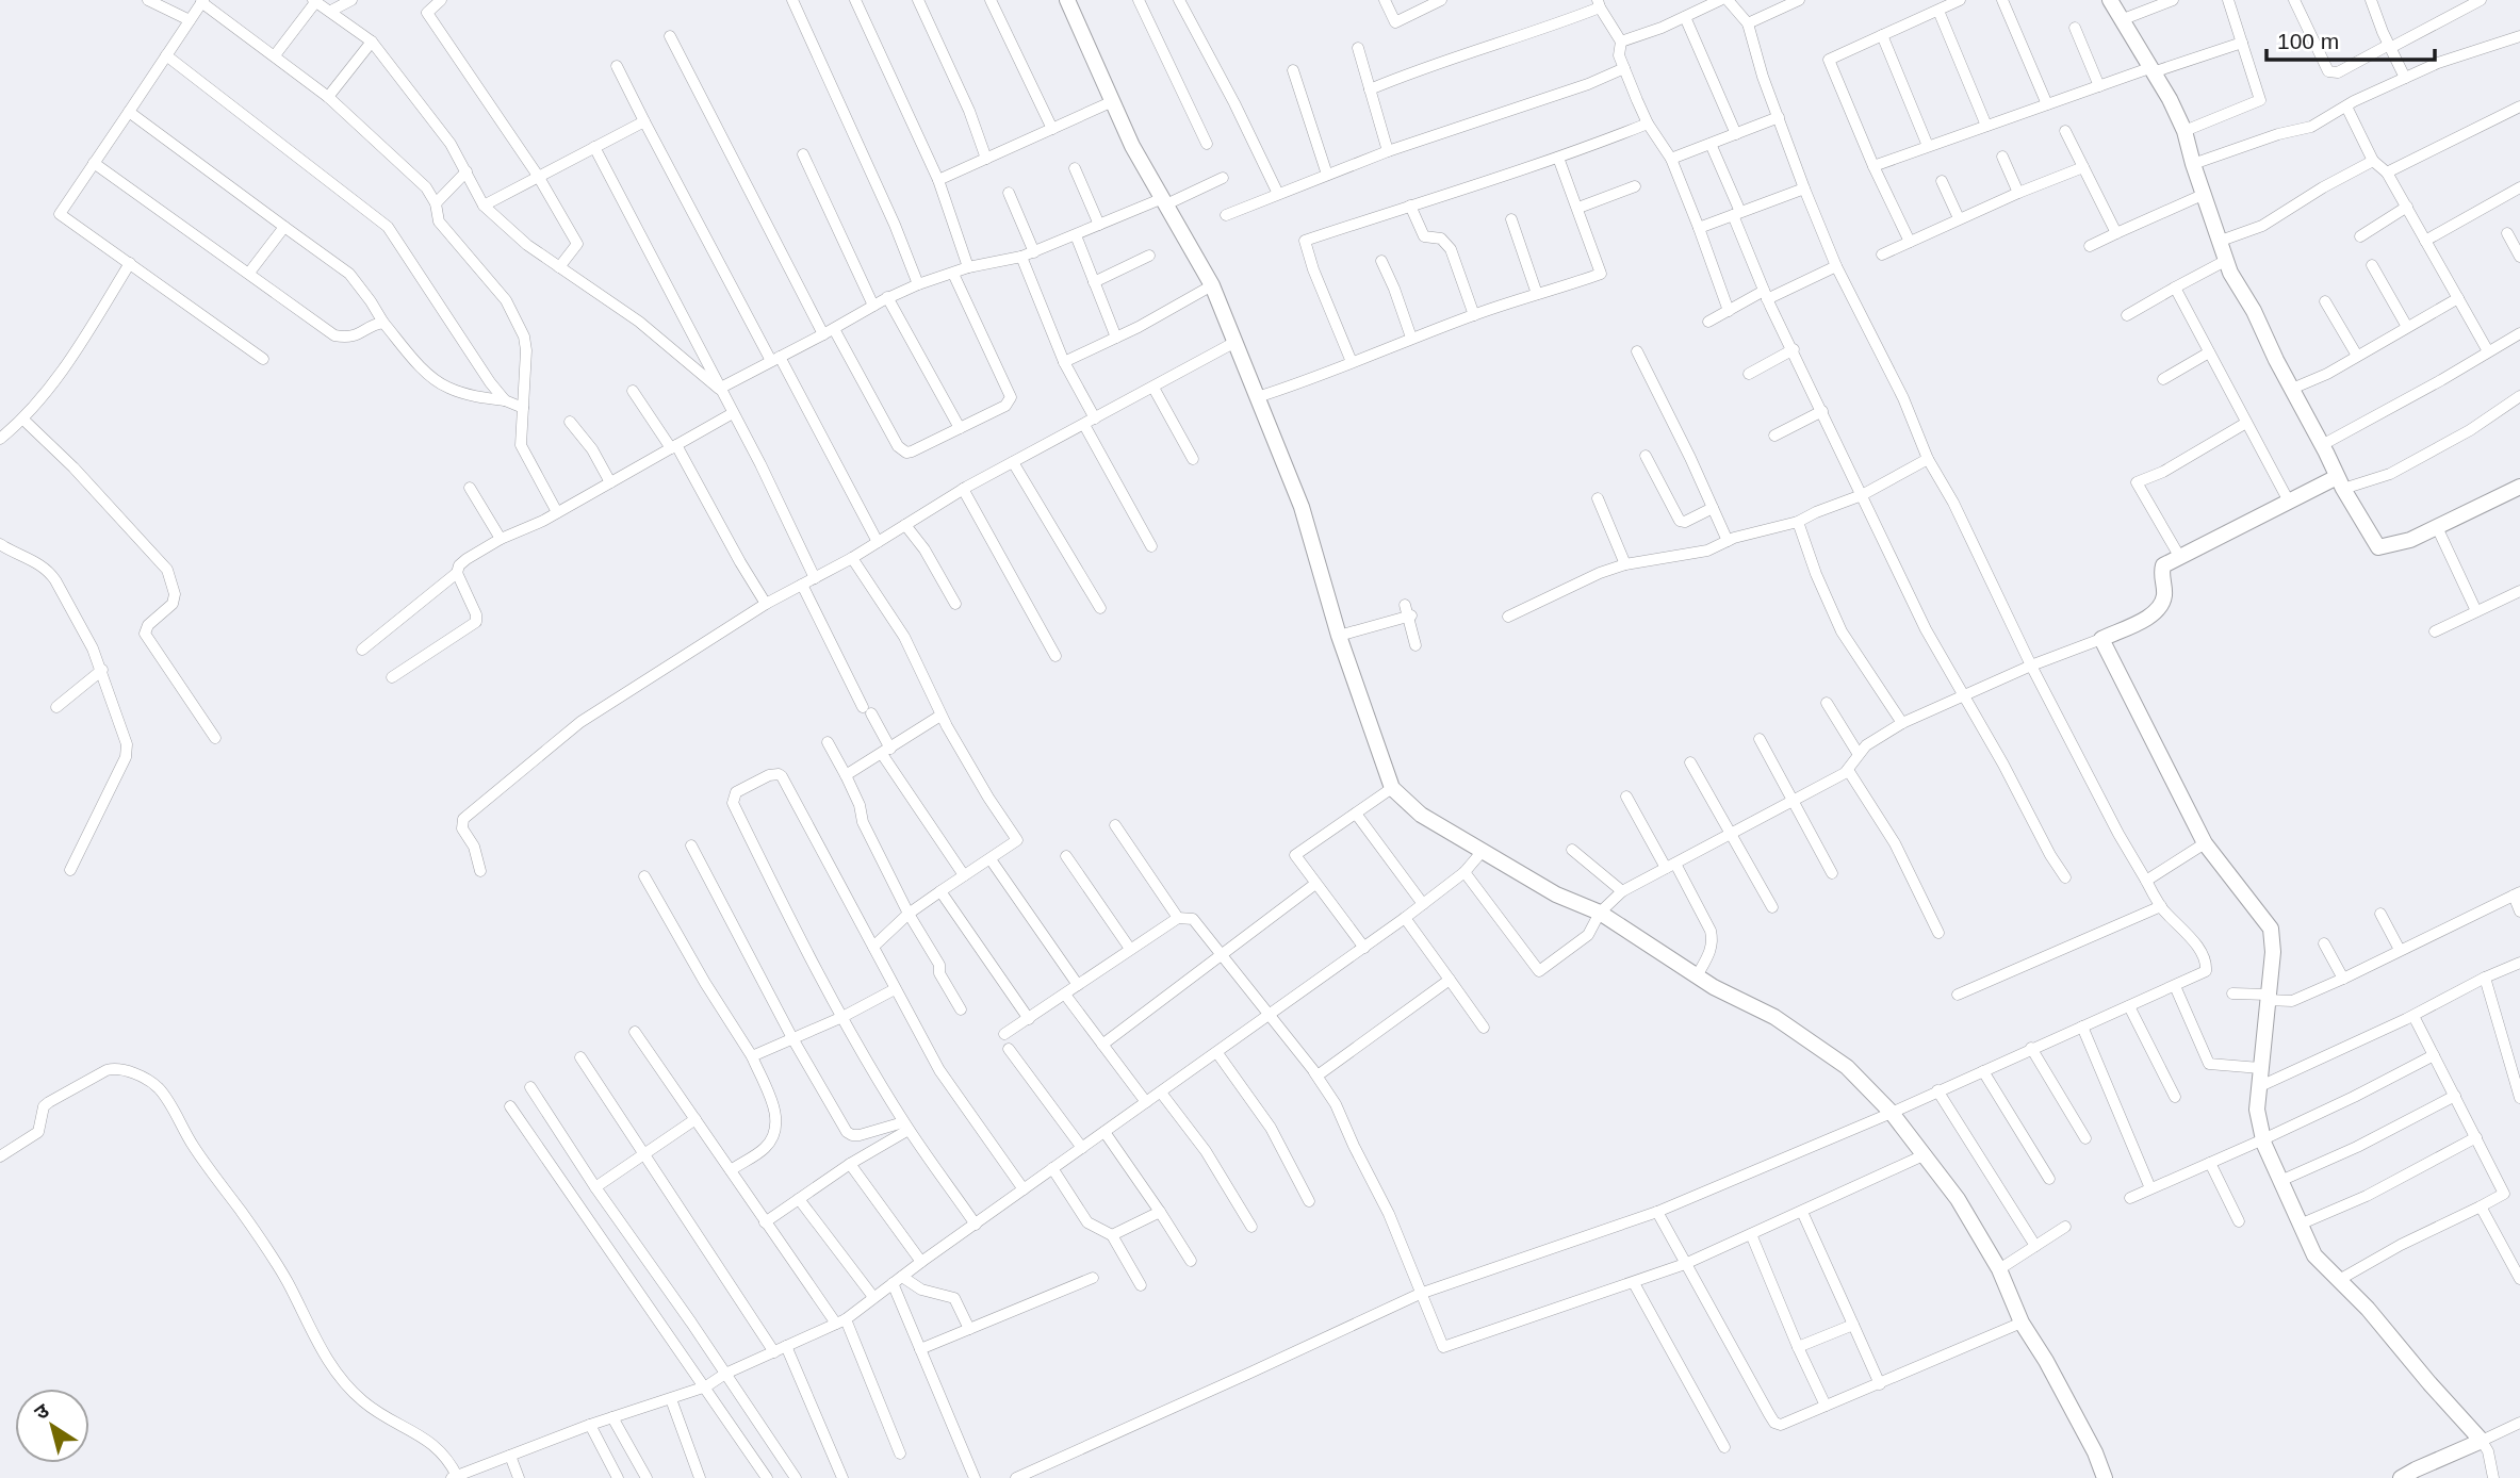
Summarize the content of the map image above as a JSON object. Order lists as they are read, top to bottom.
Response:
{
  "scale_bar": "100 m",
  "north": "top left"
}
